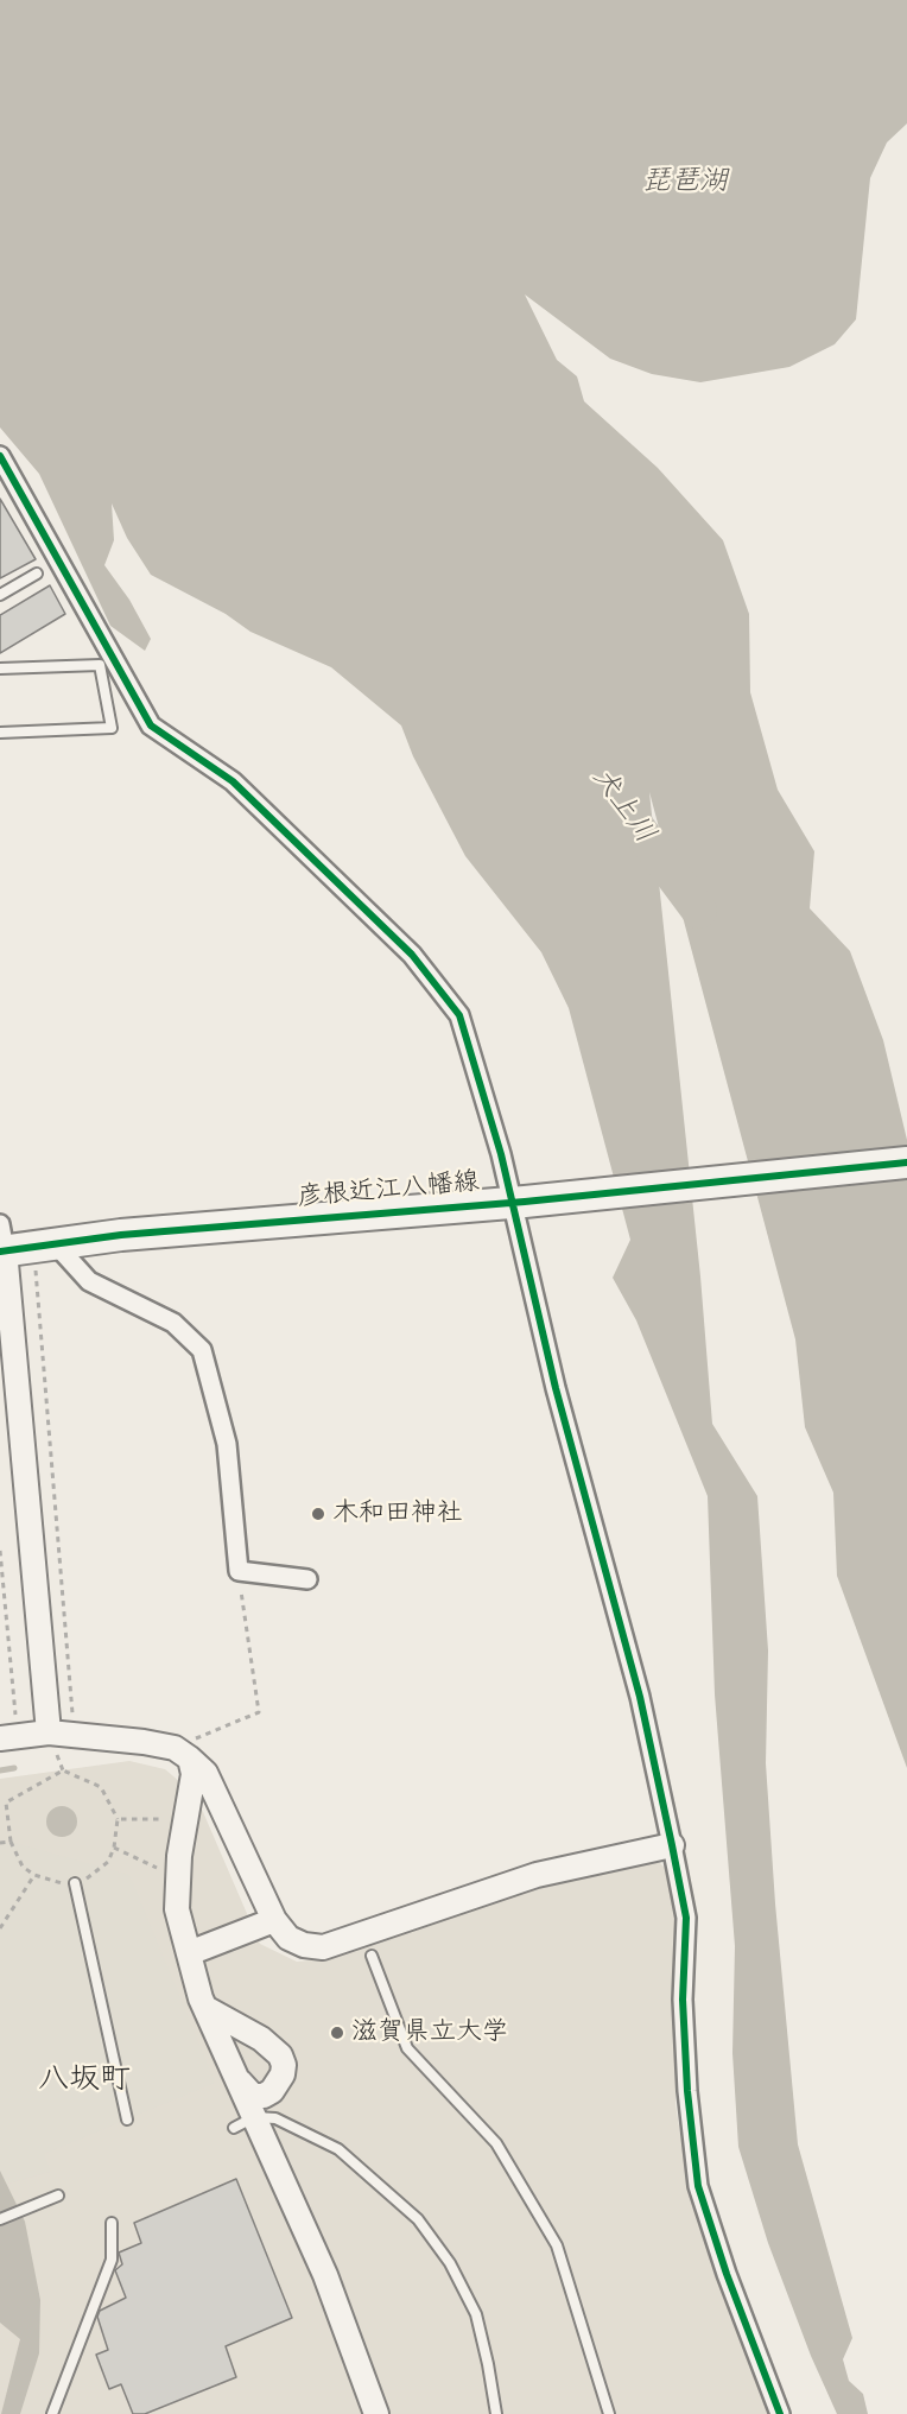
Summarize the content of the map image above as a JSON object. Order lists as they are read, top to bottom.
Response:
{
  "streets": {
    "main road": ["彦根近江八幡線"]
  },
  "districts": ["八坂町"],
  "water": ["琵琶湖", "犬上川"],
  "places": ["木和田神社", "滋賀県立大学"]
}
